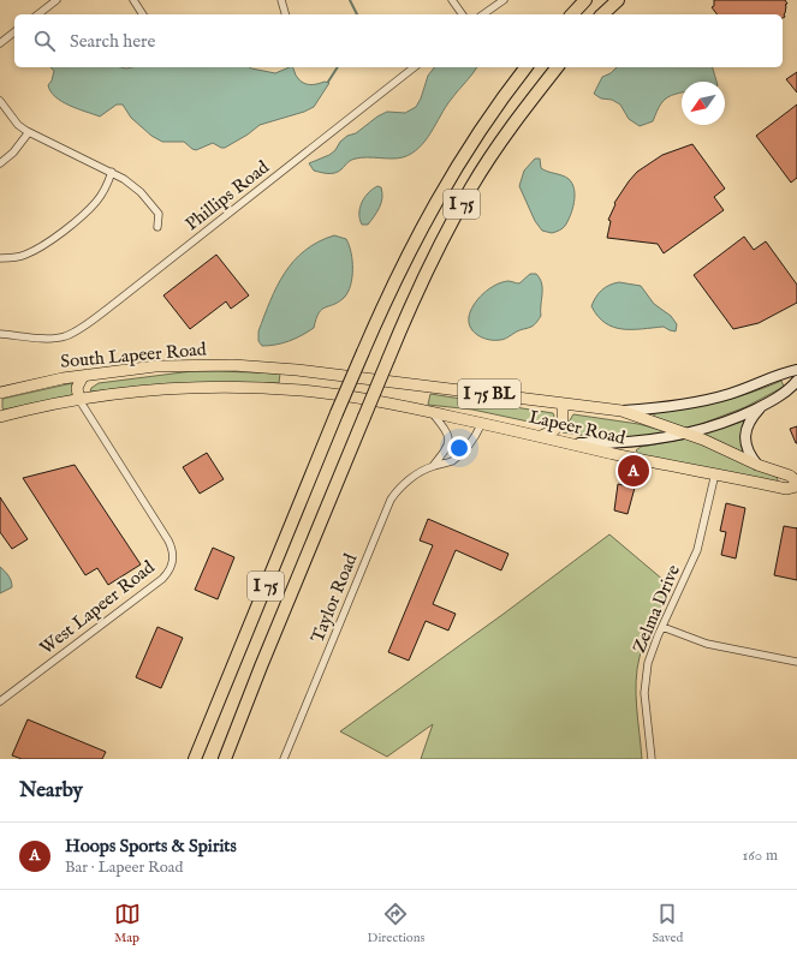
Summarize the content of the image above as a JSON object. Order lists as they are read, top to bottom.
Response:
{
  "streets": {
    "highway": ["I 75"],
    "main road": ["South Lapeer Road", "I 75 BL", "Lapeer Road"],
    "street": [
      "Phillips Road",
      "Taylor Road",
      "West Lapeer Road",
      "Zelma Drive"
    ]
  },
  "crossings": [
    ["South Lapeer Road", "Lapeer Road"],
    ["South Lapeer Road", "West Lapeer Road"],
    ["Lapeer Road", "Taylor Road"],
    ["Lapeer Road", "Zelma Drive"]
  ],
  "north": "bottom left",
  "page": {
    "search": "Search here",
    "pins": "A",
    "heading": "Nearby",
    "list": [
      {
        "mark": "A",
        "name": "Hoops Sports & Spirits",
        "note": "Bar · Lapeer Road",
        "value": "160 m"
      }
    ],
    "nav": ["Map", "Directions", "Saved"]
  }
}
